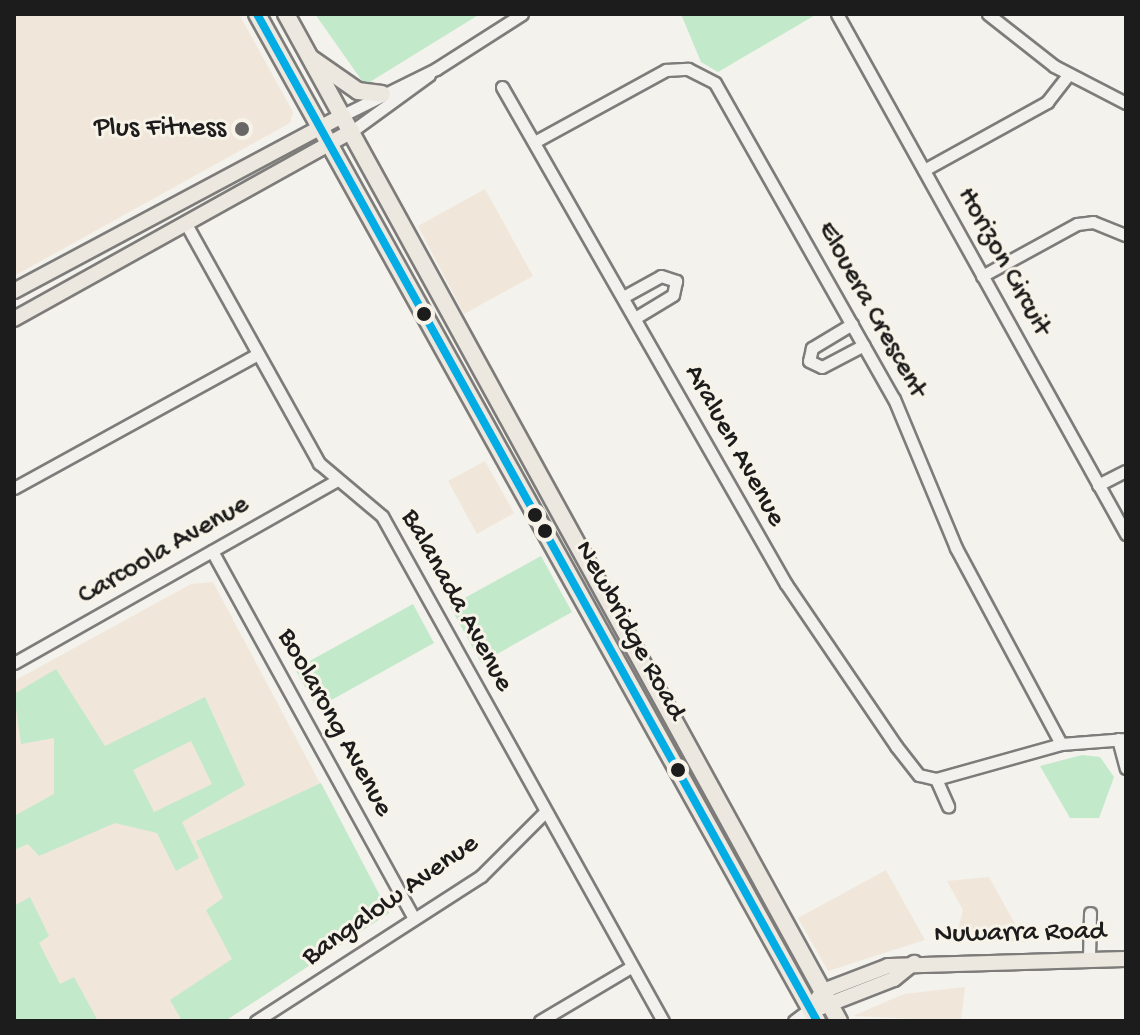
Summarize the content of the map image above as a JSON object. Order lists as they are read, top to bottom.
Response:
{
  "streets": {
    "highway": ["Newbridge Road"],
    "main road": ["Nuwarra Road"],
    "street": [
      "Horizon Circuit",
      "Elouera Crescent",
      "Araluen Avenue",
      "Carcoola Avenue",
      "Balanada Avenue",
      "Boolarong Avenue",
      "Bangalow Avenue"
    ]
  },
  "crossings": [
    ["Elouera Crescent", "Araluen Avenue"],
    ["Carcoola Avenue", "Balanada Avenue"],
    ["Carcoola Avenue", "Boolarong Avenue"],
    ["Balanada Avenue", "Bangalow Avenue"],
    ["Newbridge Road", "Nuwarra Road"],
    ["Boolarong Avenue", "Bangalow Avenue"]
  ],
  "places": ["Plus Fitness"]
}
